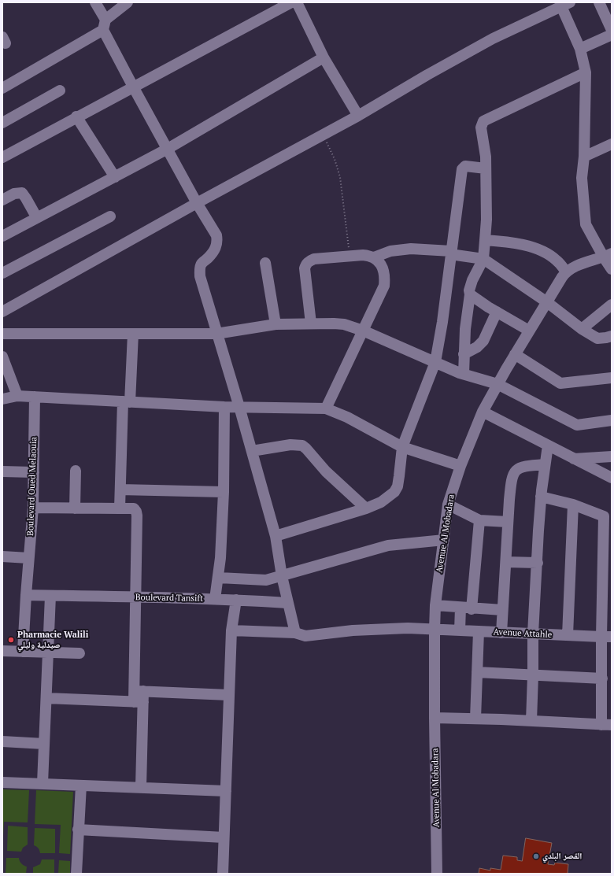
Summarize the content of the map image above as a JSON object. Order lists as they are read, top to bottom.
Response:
{
  "streets": {
    "street": [
      "Boulevard Oued Melaouia",
      "Avenue Al Mobadara",
      "Boulevard Tansift",
      "Avenue Attahle"
    ]
  },
  "crossings": [
    ["Boulevard Oued Melaouia", "Boulevard Tansift"],
    ["Avenue Al Mobadara", "Avenue Attahle"]
  ],
  "places": ["Pharmacie Walili صيدلية وليلي", "القصر البلدي"]
}
